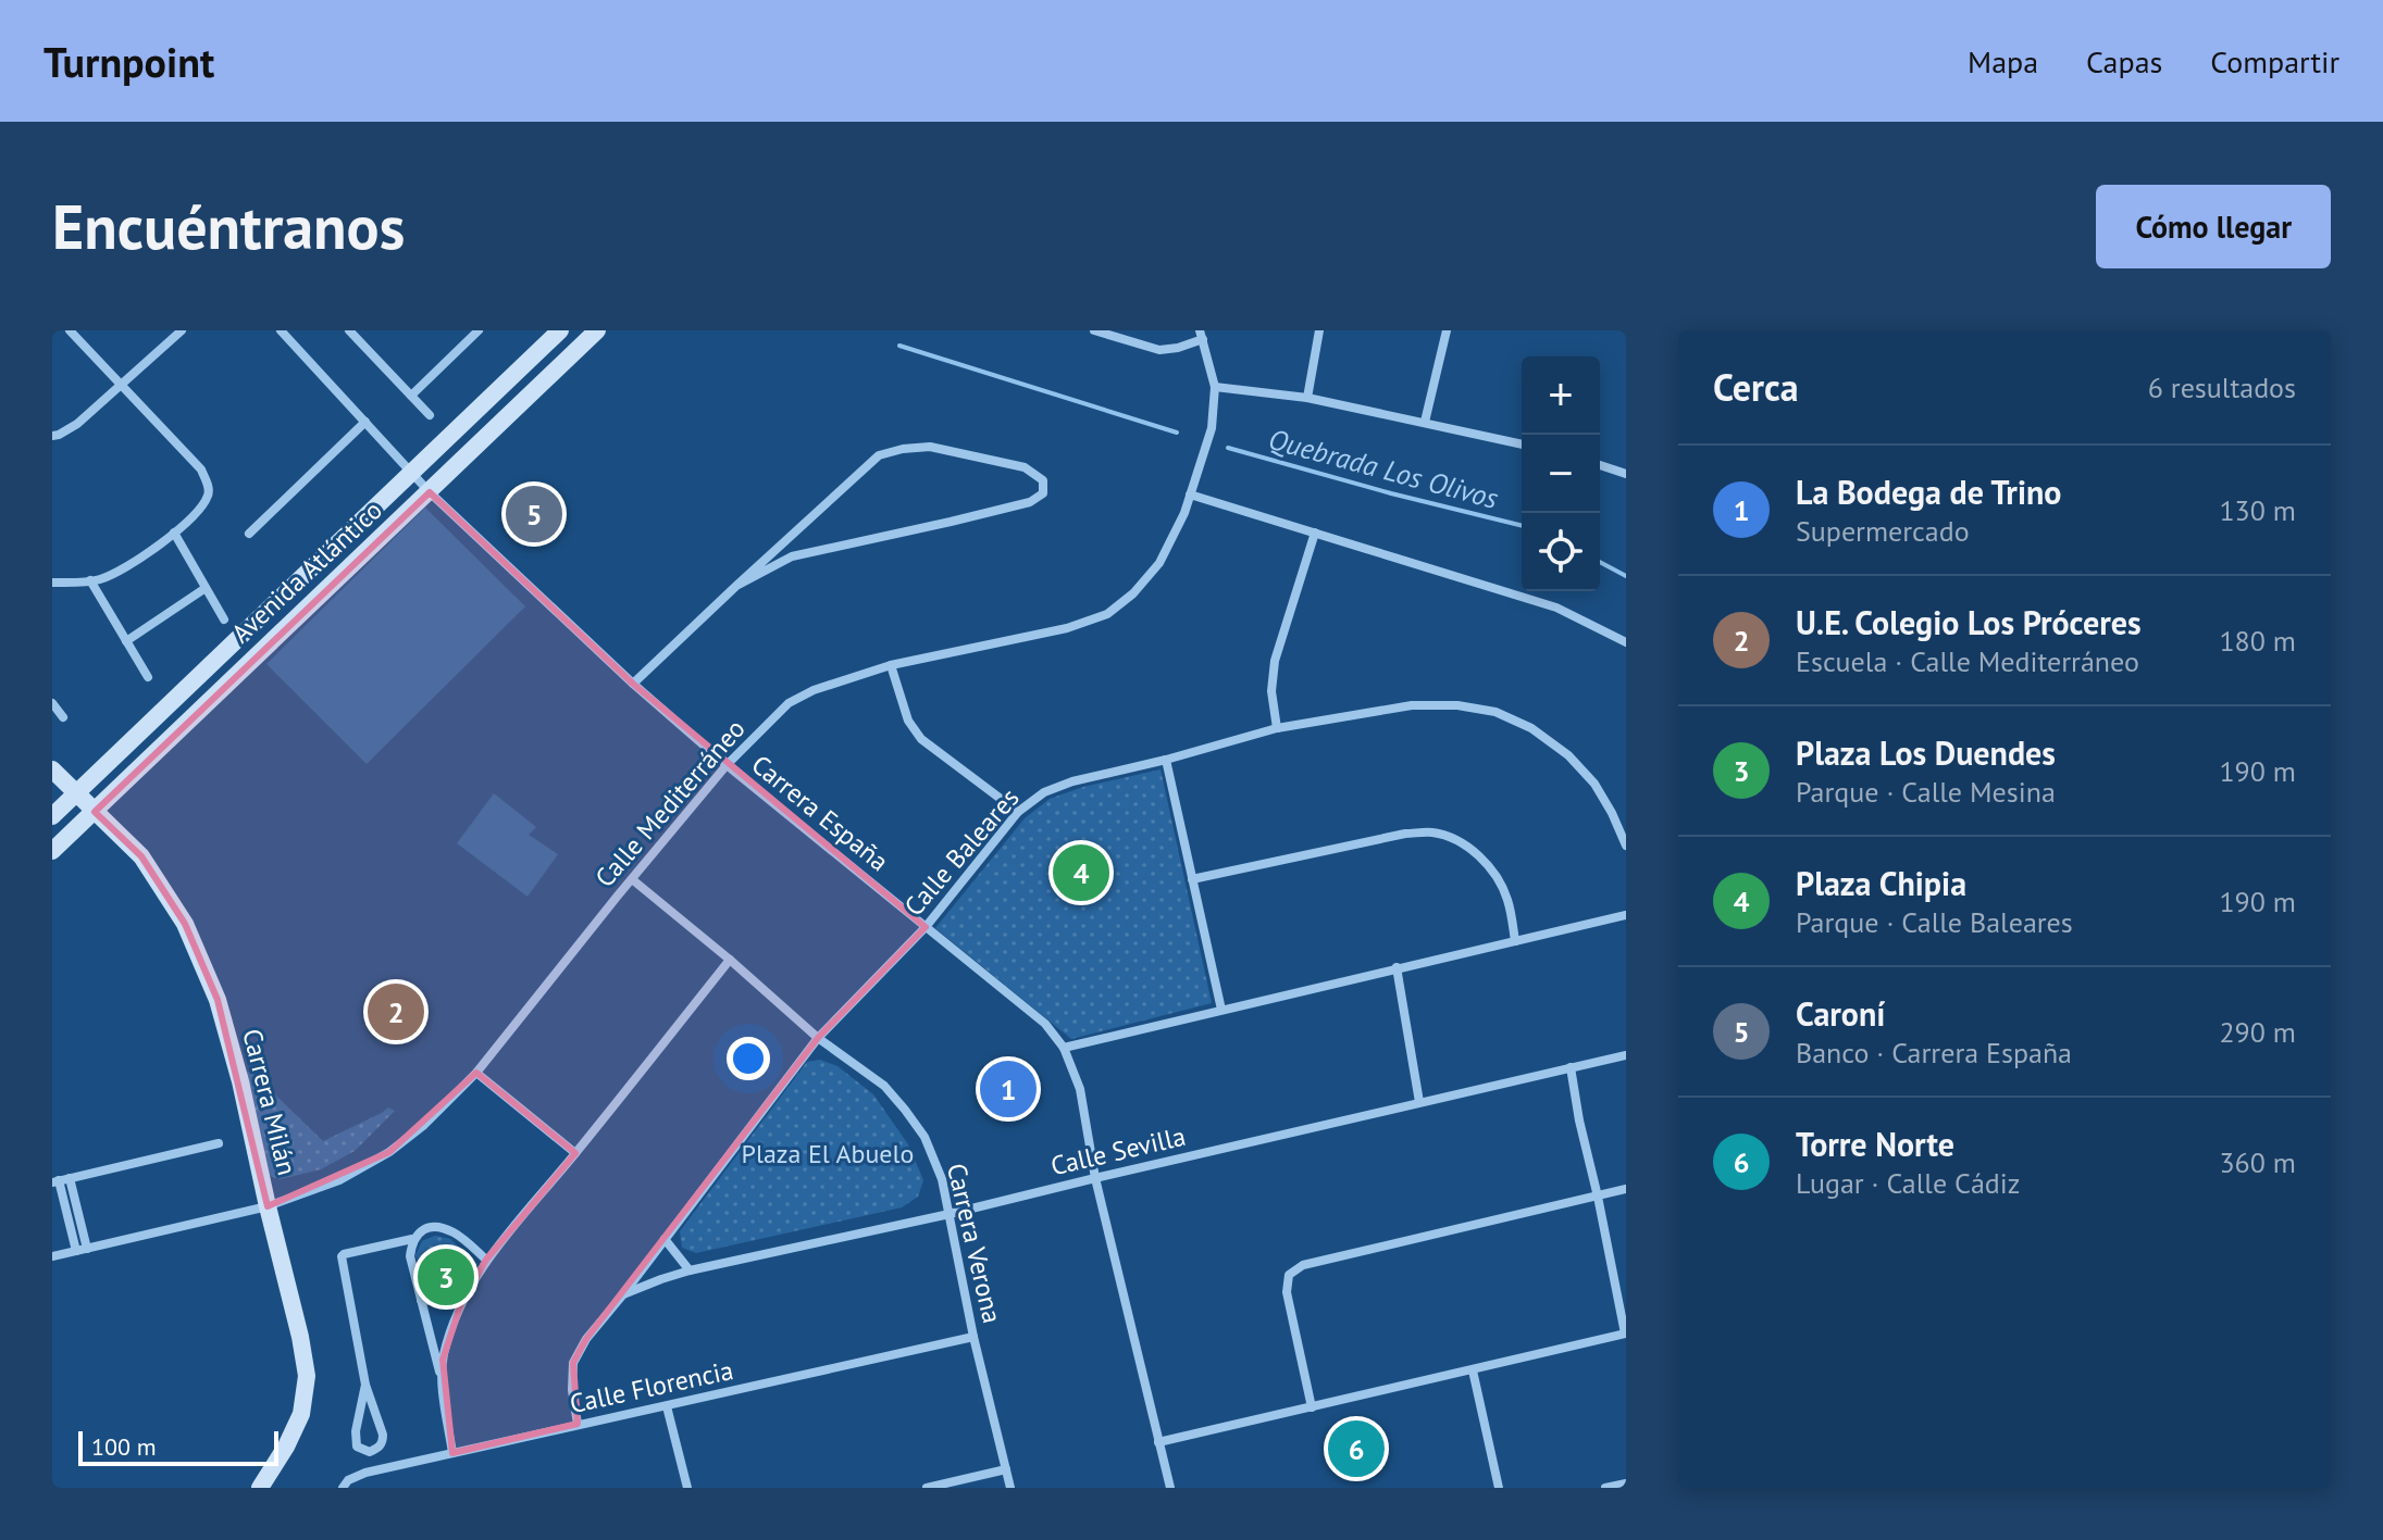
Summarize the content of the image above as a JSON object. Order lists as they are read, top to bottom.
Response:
{
  "streets": {
    "main road": ["Avenida Atlántico", "Carrera Milán"],
    "street": [
      "Calle Mediterráneo",
      "Carrera España",
      "Calle Baleares",
      "Calle Sevilla",
      "Carrera Verona",
      "Calle Florencia"
    ]
  },
  "crossings": [
    ["Avenida Atlántico", "Carrera España"],
    ["Avenida Atlántico", "Carrera Milán"],
    ["Calle Mediterráneo", "Carrera España"],
    ["Calle Mediterráneo", "Carrera Milán"],
    ["Calle Mediterráneo", "Carrera Verona"],
    ["Carrera España", "Calle Baleares"],
    ["Carrera España", "Calle Sevilla"],
    ["Calle Baleares", "Calle Sevilla"],
    ["Calle Baleares", "Carrera Verona"],
    ["Calle Baleares", "Calle Florencia"],
    ["Calle Sevilla", "Carrera Verona"],
    ["Carrera Verona", "Calle Florencia"]
  ],
  "water": ["Quebrada Los Olivos"],
  "parks": ["Plaza El Abuelo"],
  "scale_bar": "100 m",
  "page": {
    "header": "Turnpoint",
    "nav": ["Mapa", "Capas", "Compartir"],
    "buttons": "Cómo llegar",
    "title": "Encuéntranos",
    "heading": ["Cerca", "6 resultados"],
    "map_buttons": ["+", "−"],
    "list": [
      {
        "mark": "1",
        "name": "La Bodega de Trino",
        "note": "Supermercado",
        "value": "130 m"
      },
      {
        "mark": "2",
        "name": "U.E. Colegio Los Próceres",
        "note": "Escuela · Calle Mediterráneo",
        "value": "180 m"
      },
      {
        "mark": "3",
        "name": "Plaza Los Duendes",
        "note": "Parque · Calle Mesina",
        "value": "190 m"
      },
      {
        "mark": "4",
        "name": "Plaza Chipia",
        "note": "Parque · Calle Baleares",
        "value": "190 m"
      },
      {
        "mark": "5",
        "name": "Caroní",
        "note": "Banco · Carrera España",
        "value": "290 m"
      },
      {
        "mark": "6",
        "name": "Torre Norte",
        "note": "Lugar · Calle Cádiz",
        "value": "360 m"
      }
    ],
    "pins": [
      "5",
      "4",
      "2",
      "1",
      "3",
      "6"
    ],
    "scale": "100 m"
  }
}
